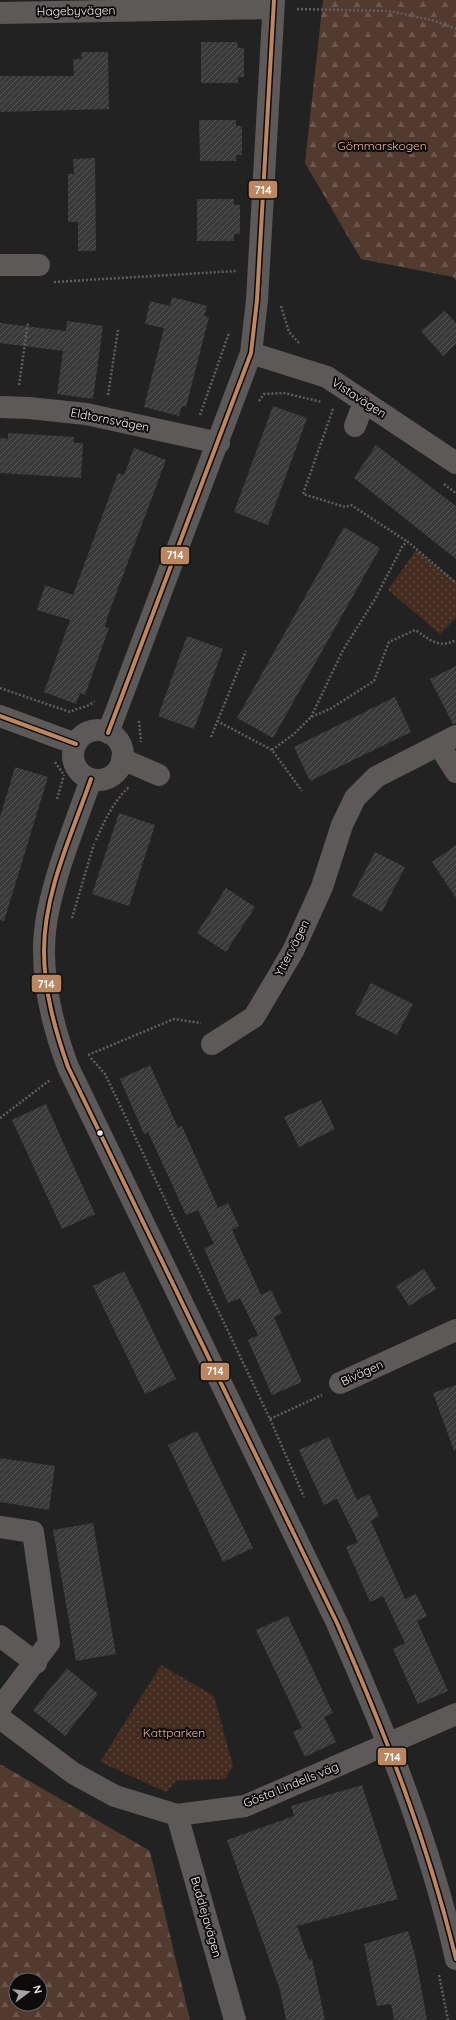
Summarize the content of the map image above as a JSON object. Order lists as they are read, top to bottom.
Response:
{
  "streets": {
    "street": [
      "Hagebyvägen",
      "Vistavägen",
      "Eldtornsvägen",
      "Yttervägen",
      "Bivägen",
      "Gösta Lindells väg",
      "Buddlejavägen"
    ]
  },
  "crossings": [
    ["Gösta Lindells väg", "Buddlejavägen"]
  ],
  "parks": ["Gömmarskogen", "Kattparken"],
  "lines": ["transit line 714"],
  "north": "right"
}
